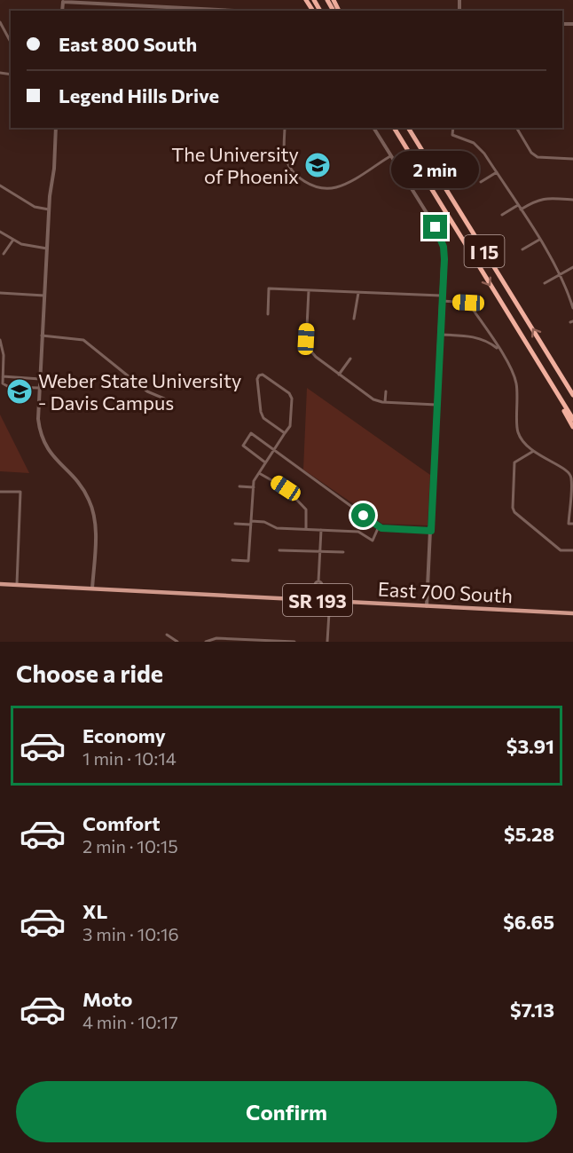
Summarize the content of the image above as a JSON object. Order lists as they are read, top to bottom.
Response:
{
  "streets": {
    "highway": ["I 15"],
    "main road": ["East 700 South", "SR 193"]
  },
  "crossings": [
    ["East 700 South", "SR 193"]
  ],
  "places": {
    "school or university": ["The University of Phoenix", "Weber State University - Davis Campus"]
  },
  "page": {
    "banner": ["East 800 South", "Legend Hills Drive"],
    "bubble": "2 min",
    "heading": "Choose a ride",
    "list": [
      {
        "name": "Economy",
        "note": "1 min · 10:14",
        "value": "$3.91"
      },
      {
        "name": "Comfort",
        "note": "2 min · 10:15",
        "value": "$5.28"
      },
      {
        "name": "XL",
        "note": "3 min · 10:16",
        "value": "$6.65"
      },
      {
        "name": "Moto",
        "note": "4 min · 10:17",
        "value": "$7.13"
      }
    ],
    "buttons": "Confirm"
  }
}
